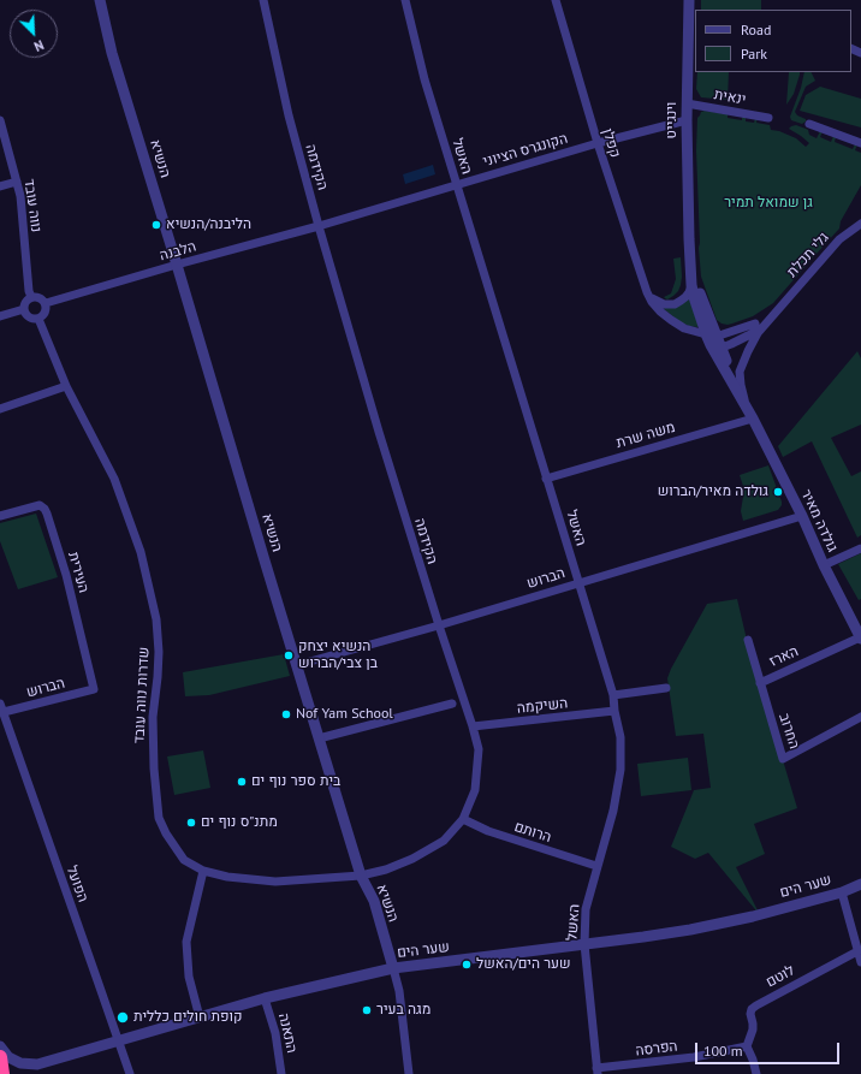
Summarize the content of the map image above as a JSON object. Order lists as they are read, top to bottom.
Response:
{
  "streets": {
    "street": [
      "ינאית",
      "וינגייט",
      "קפלן",
      "הקונגרס הציוני",
      "האשל",
      "הנשיא",
      "הקידמה",
      "נווה עובד",
      "הלבנה",
      "גלי תכלת",
      "משה שרת",
      "גולדה מאיר",
      "העירית",
      "הברוש",
      "הארז",
      "שדרות נווה עובד",
      "השיקמה",
      "החרוב",
      "הרותם",
      "הפועל",
      "שער הים",
      "לוטם",
      "התאנה",
      "הפרסה"
    ]
  },
  "crossings": [
    ["ינאית", "וינגייט"],
    ["וינגייט", "קפלן"],
    ["וינגייט", "הקונגרס הציוני"],
    ["וינגייט", "גלי תכלת"],
    ["וינגייט", "גולדה מאיר"],
    ["קפלן", "הקונגרס הציוני"],
    ["קפלן", "גלי תכלת"],
    ["קפלן", "גולדה מאיר"],
    ["הקונגרס הציוני", "האשל"],
    ["הקונגרס הציוני", "הקידמה"],
    ["הקונגרס הציוני", "הלבנה"],
    ["האשל", "משה שרת"],
    ["האשל", "הברוש"],
    ["האשל", "השיקמה"],
    ["האשל", "הרותם"],
    ["האשל", "שער הים"],
    ["האשל", "הפרסה"],
    ["הנשיא", "הקידמה"],
    ["הנשיא", "הלבנה"],
    ["הנשיא", "הברוש"],
    ["הנשיא", "שער הים"],
    ["הקידמה", "הלבנה"],
    ["הקידמה", "הברוש"],
    ["הקידמה", "שדרות נווה עובד"],
    ["הקידמה", "השיקמה"],
    ["הקידמה", "הרותם"],
    ["נווה עובד", "הלבנה"],
    ["נווה עובד", "שדרות נווה עובד"],
    ["הלבנה", "שדרות נווה עובד"],
    ["גלי תכלת", "גולדה מאיר"],
    ["משה שרת", "גולדה מאיר"],
    ["גולדה מאיר", "הברוש"],
    ["גולדה מאיר", "הארז"],
    ["העירית", "הברוש"],
    ["הברוש", "הפועל"],
    ["הארז", "החרוב"],
    ["הפועל", "שער הים"],
    ["שער הים", "התאנה"],
    ["לוטם", "הפרסה"]
  ],
  "parks": ["גן שמואל תמיר"],
  "places": [
    "הליבנה/הנשיא",
    "גולדה מאיר/הברוש",
    "הנשיא יצחק בן צבי/הברוש",
    "Nof Yam School",
    "בית ספר נוף ים",
    "מתנ\"ס נוף ים",
    "שער הים/האשל",
    "מגה בעיר",
    "קופת חולים כללית"
  ],
  "legend": ["Road", "Park"],
  "scale_bar": "100 m",
  "north": "bottom right"
}
